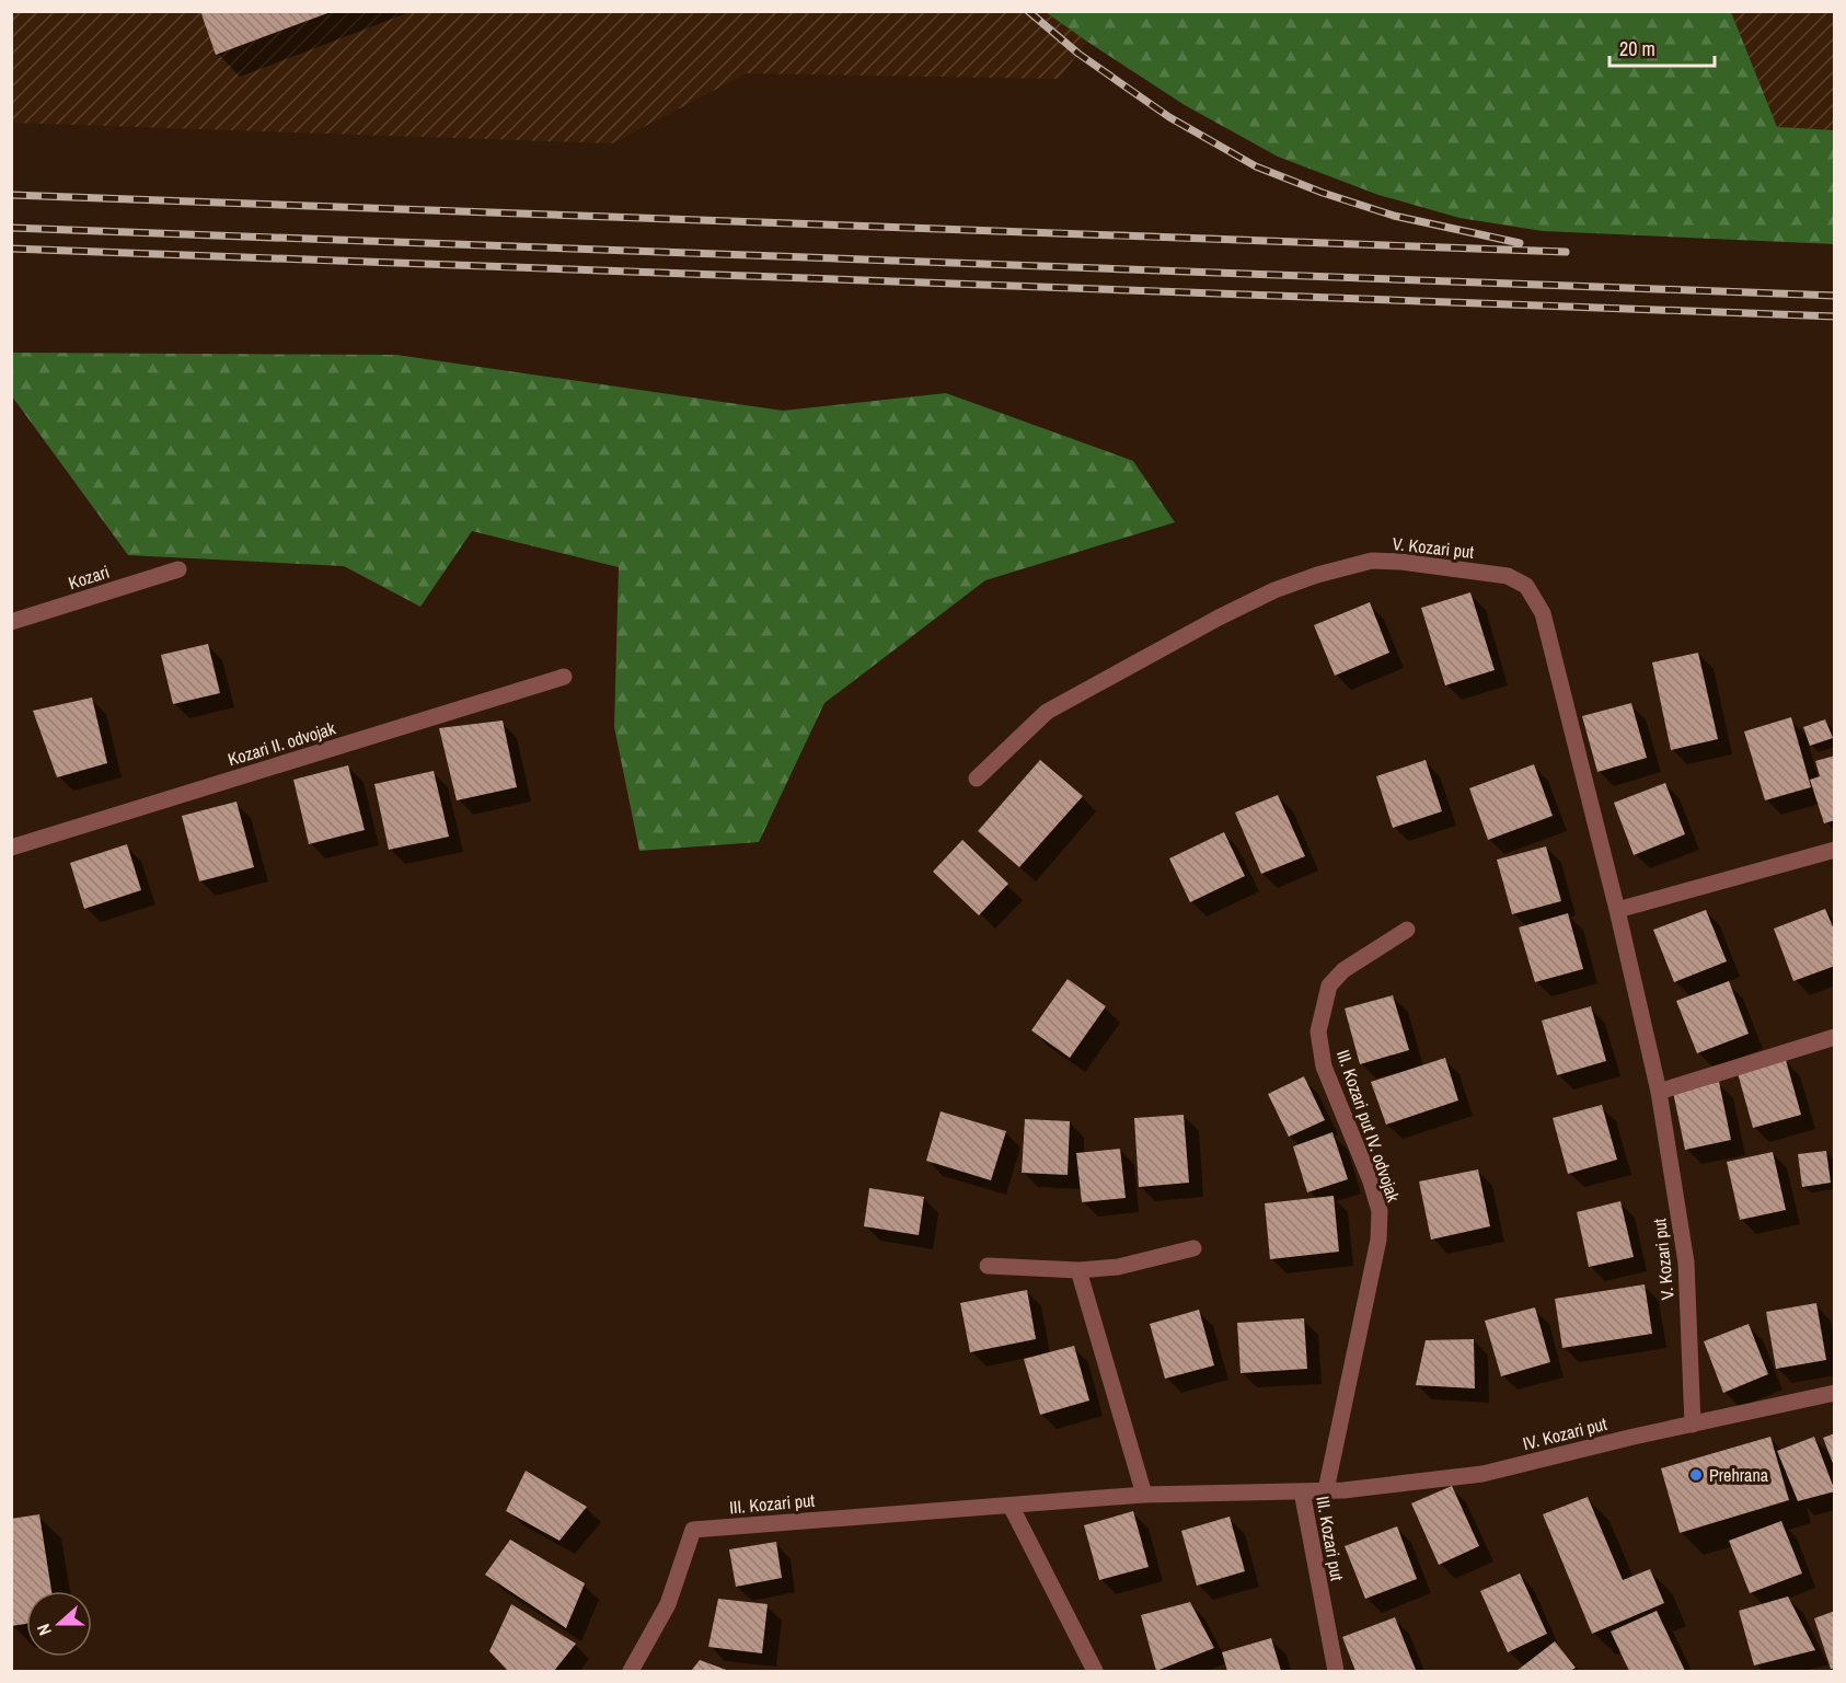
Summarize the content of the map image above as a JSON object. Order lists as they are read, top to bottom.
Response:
{
  "streets": {
    "street": [
      "V. Kozari put",
      "Kozari",
      "Kozari II. odvojak",
      "III. Kozari put IV. odvojak",
      "IV. Kozari put",
      "III. Kozari put"
    ]
  },
  "crossings": [
    ["V. Kozari put", "IV. Kozari put"],
    ["III. Kozari put IV. odvojak", "IV. Kozari put"],
    ["IV. Kozari put", "III. Kozari put"]
  ],
  "places": ["Prehrana"],
  "scale_bar": "20 m",
  "north": "left"
}
